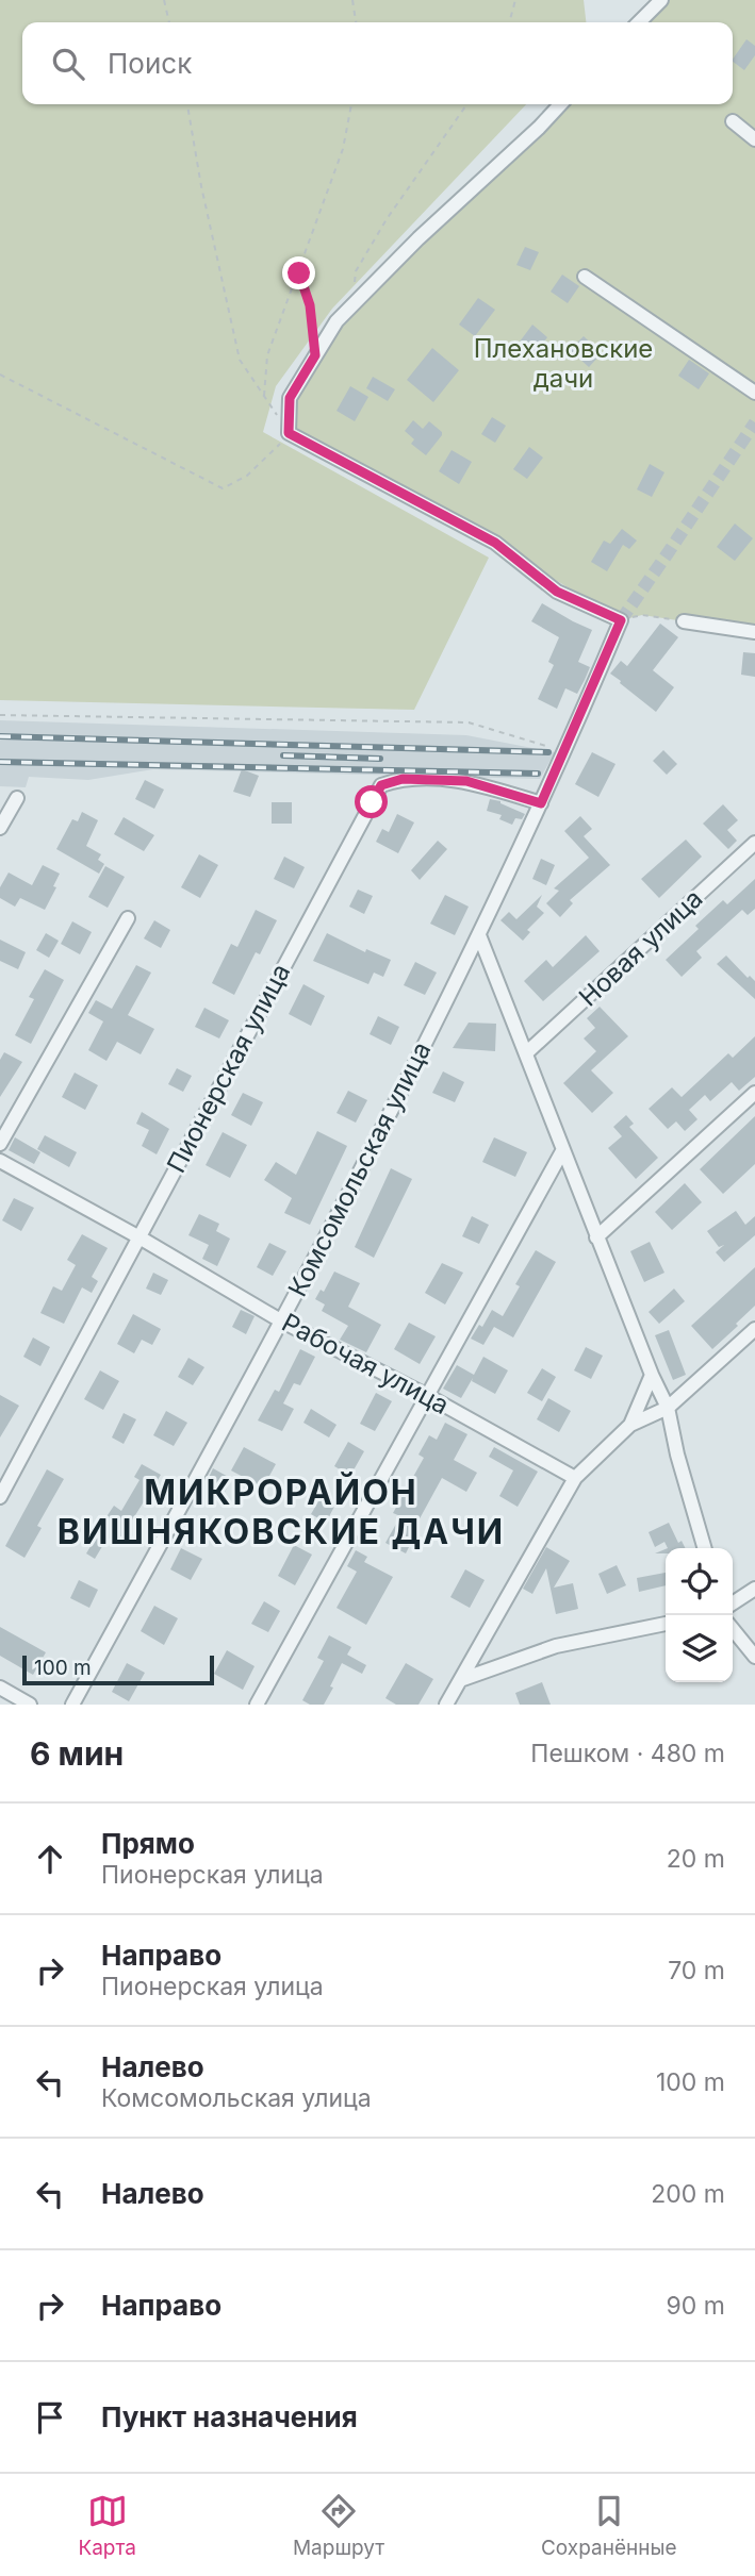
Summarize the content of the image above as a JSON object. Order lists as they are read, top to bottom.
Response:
{
  "streets": {
    "street": [
      "Новая улица",
      "Пионерская улица",
      "Комсомольская улица",
      "Рабочая улица"
    ]
  },
  "crossings": [
    ["Пионерская улица", "Комсомольская улица"],
    ["Пионерская улица", "Рабочая улица"],
    ["Комсомольская улица", "Рабочая улица"]
  ],
  "districts": ["МИКРОРАЙОН ВИШНЯКОВСКИЕ ДАЧИ"],
  "parks": ["Плехановские дачи"],
  "scale_bar": "100 m",
  "page": {
    "search": "Поиск",
    "scale": "100 m",
    "heading": ["6 мин", "Пешком · 480 m"],
    "list": [
      ["Прямо", "Пионерская улица", "20 m"],
      ["Направо", "Пионерская улица", "70 m"],
      ["Налево", "Комсомольская улица", "100 m"],
      ["Налево", "200 m"],
      ["Направо", "90 m"],
      "Пункт назначения"
    ],
    "nav": ["Карта", "Маршрут", "Сохранённые"]
  }
}
